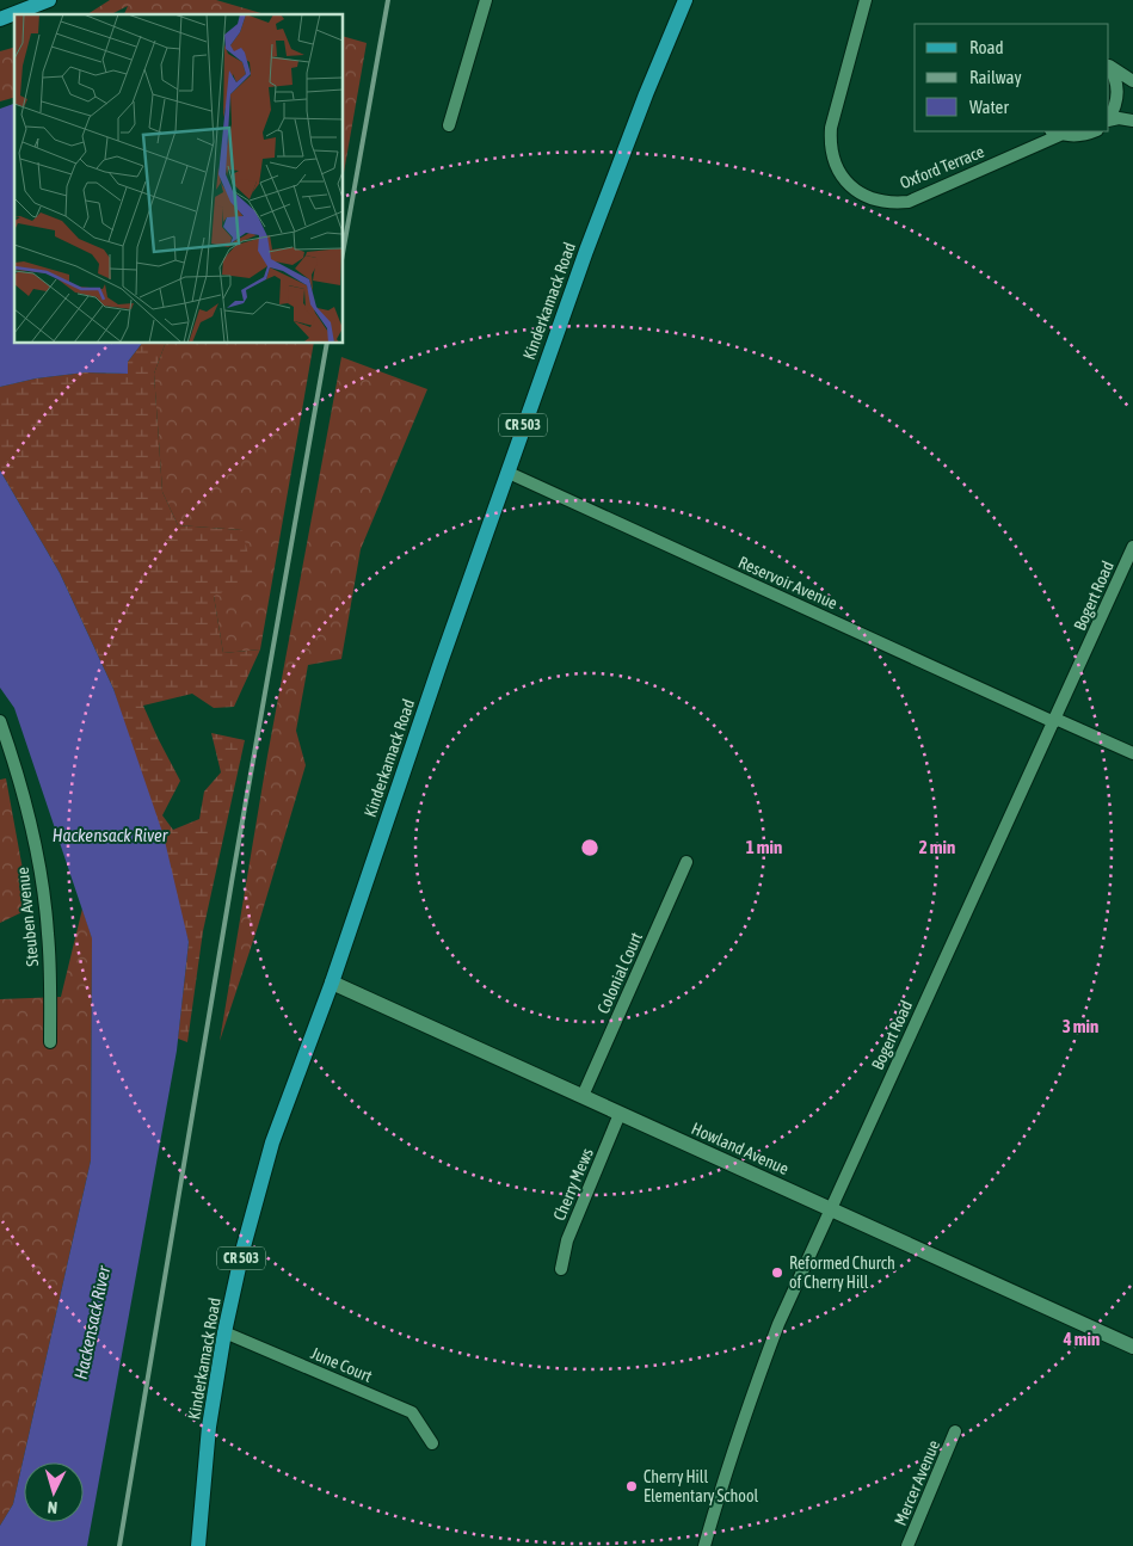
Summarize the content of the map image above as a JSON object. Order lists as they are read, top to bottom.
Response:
{
  "streets": {
    "main road": ["Kinderkamack Road", "CR 503"],
    "street": [
      "Oxford Terrace",
      "Reservoir Avenue",
      "Bogert Road",
      "Steuben Avenue",
      "Colonial Court",
      "Howland Avenue",
      "Cherry Mews",
      "June Court",
      "Mercer Avenue"
    ]
  },
  "crossings": [
    ["Kinderkamack Road", "Reservoir Avenue"],
    ["Kinderkamack Road", "Howland Avenue"],
    ["Kinderkamack Road", "June Court"],
    ["Reservoir Avenue", "Bogert Road"],
    ["Bogert Road", "Howland Avenue"],
    ["Colonial Court", "Howland Avenue"],
    ["Howland Avenue", "Cherry Mews"]
  ],
  "water": ["Hackensack River"],
  "places": ["Reformed Church of Cherry Hill", "Cherry Hill Elementary School"],
  "legend": ["Road", "Railway", "Water"],
  "north": "bottom",
  "rings": [
    "1 min",
    "2 min",
    "3 min",
    "4 min"
  ]
}
